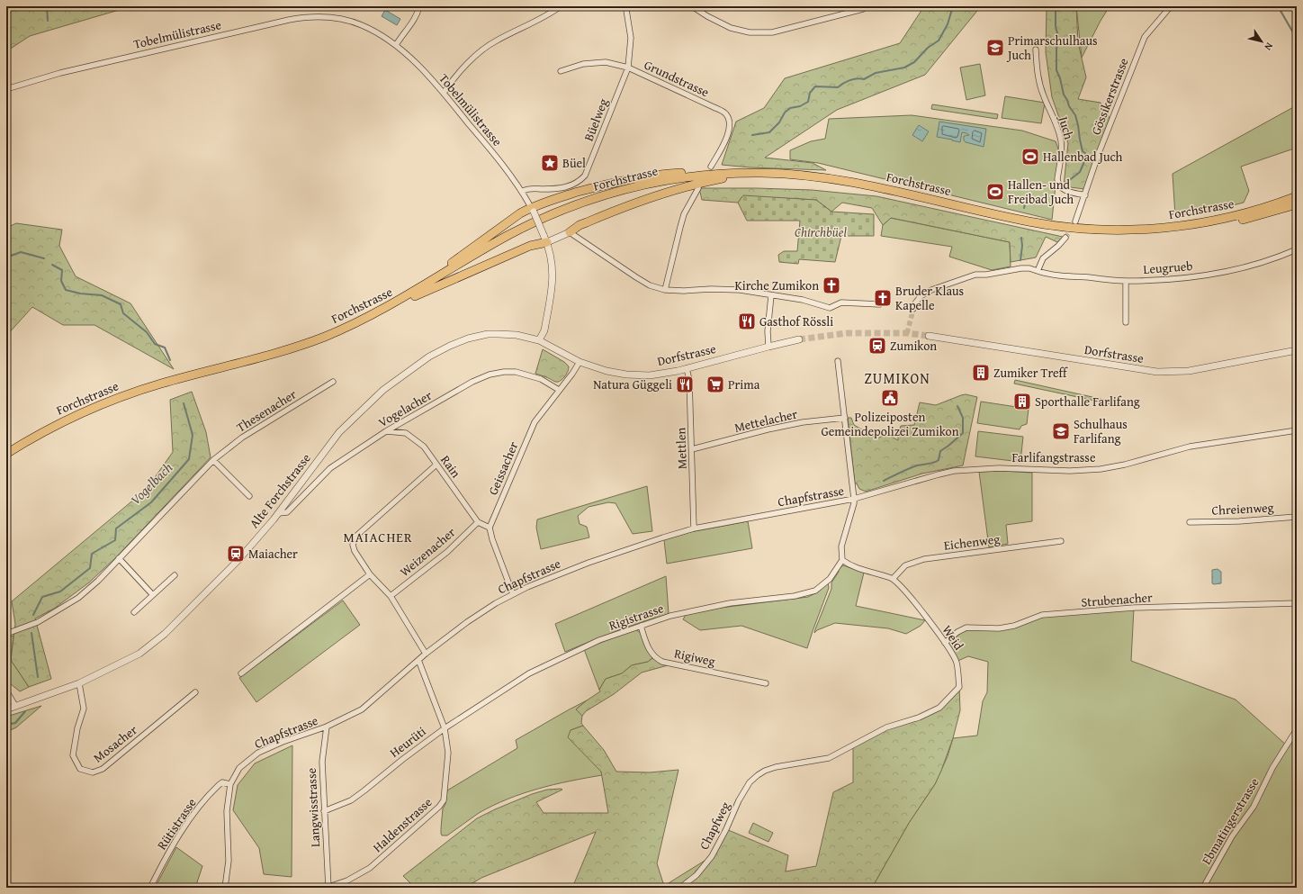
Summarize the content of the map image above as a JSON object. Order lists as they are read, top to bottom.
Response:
{
  "streets": {
    "highway": ["Forchstrasse"],
    "street": [
      "Tobelmülistrasse",
      "Grundstrasse",
      "Gössikerstrasse",
      "Büelweg",
      "Juch",
      "Leugrueb",
      "Dorfstrasse",
      "Vogelacher",
      "Thesenacher",
      "Mettelacher",
      "Mettlen",
      "Farlifangstrasse",
      "Rain",
      "Geissacher",
      "Alte Forchstrasse",
      "Chapfstrasse",
      "Chreienweg",
      "Eichenweg",
      "Weizenacher",
      "Strubenacher",
      "Rigistrasse",
      "Weid",
      "Rigiweg",
      "Heurüti",
      "Mosacher",
      "Langwisstrasse",
      "Ebmatingerstrasse",
      "Rütistrasse",
      "Haldenstrasse",
      "Chapfweg"
    ]
  },
  "crossings": [
    ["Tobelmülistrasse", "Büelweg"],
    ["Grundstrasse", "Büelweg"],
    ["Gössikerstrasse", "Juch"],
    ["Dorfstrasse", "Mettlen"],
    ["Dorfstrasse", "Geissacher"],
    ["Dorfstrasse", "Alte Forchstrasse"],
    ["Vogelacher", "Rain"],
    ["Vogelacher", "Geissacher"],
    ["Vogelacher", "Alte Forchstrasse"],
    ["Mettelacher", "Mettlen"],
    ["Mettelacher", "Chapfstrasse"],
    ["Mettlen", "Chapfstrasse"],
    ["Farlifangstrasse", "Chapfstrasse"],
    ["Rain", "Geissacher"],
    ["Rain", "Weizenacher"],
    ["Geissacher", "Alte Forchstrasse"],
    ["Alte Forchstrasse", "Mosacher"],
    ["Chapfstrasse", "Heurüti"],
    ["Chapfstrasse", "Langwisstrasse"],
    ["Chapfstrasse", "Rütistrasse"],
    ["Eichenweg", "Weid"],
    ["Strubenacher", "Weid"],
    ["Rigistrasse", "Weid"],
    ["Rigistrasse", "Rigiweg"],
    ["Rigistrasse", "Heurüti"],
    ["Rigistrasse", "Haldenstrasse"],
    ["Weid", "Chapfweg"],
    ["Heurüti", "Langwisstrasse"],
    ["Heurüti", "Haldenstrasse"],
    ["Langwisstrasse", "Haldenstrasse"]
  ],
  "districts": ["ZUMIKON", "MAIACHER"],
  "water": ["Vogelbach"],
  "parks": ["Chirchbüel"],
  "places": {
    "school or university": ["Primarschulhaus Juch", "Schulhaus Farlifang"],
    "sports": ["Hallenbad Juch", "Hallen- und Freibad Juch"],
    "place": ["Büel"],
    "church": ["Kirche Zumikon", "Bruder Klaus Kapelle"],
    "restaurant": ["Gasthof Rössli", "Natura Güggeli"],
    "station": ["Zumikon", "Maiacher"],
    "building": ["Zumiker Treff", "Sporthalle Farlifang"],
    "supermarket": ["Prima"],
    "public building": ["Polizeiposten Gemeindepolizei Zumikon"]
  },
  "north": "bottom right"
}
